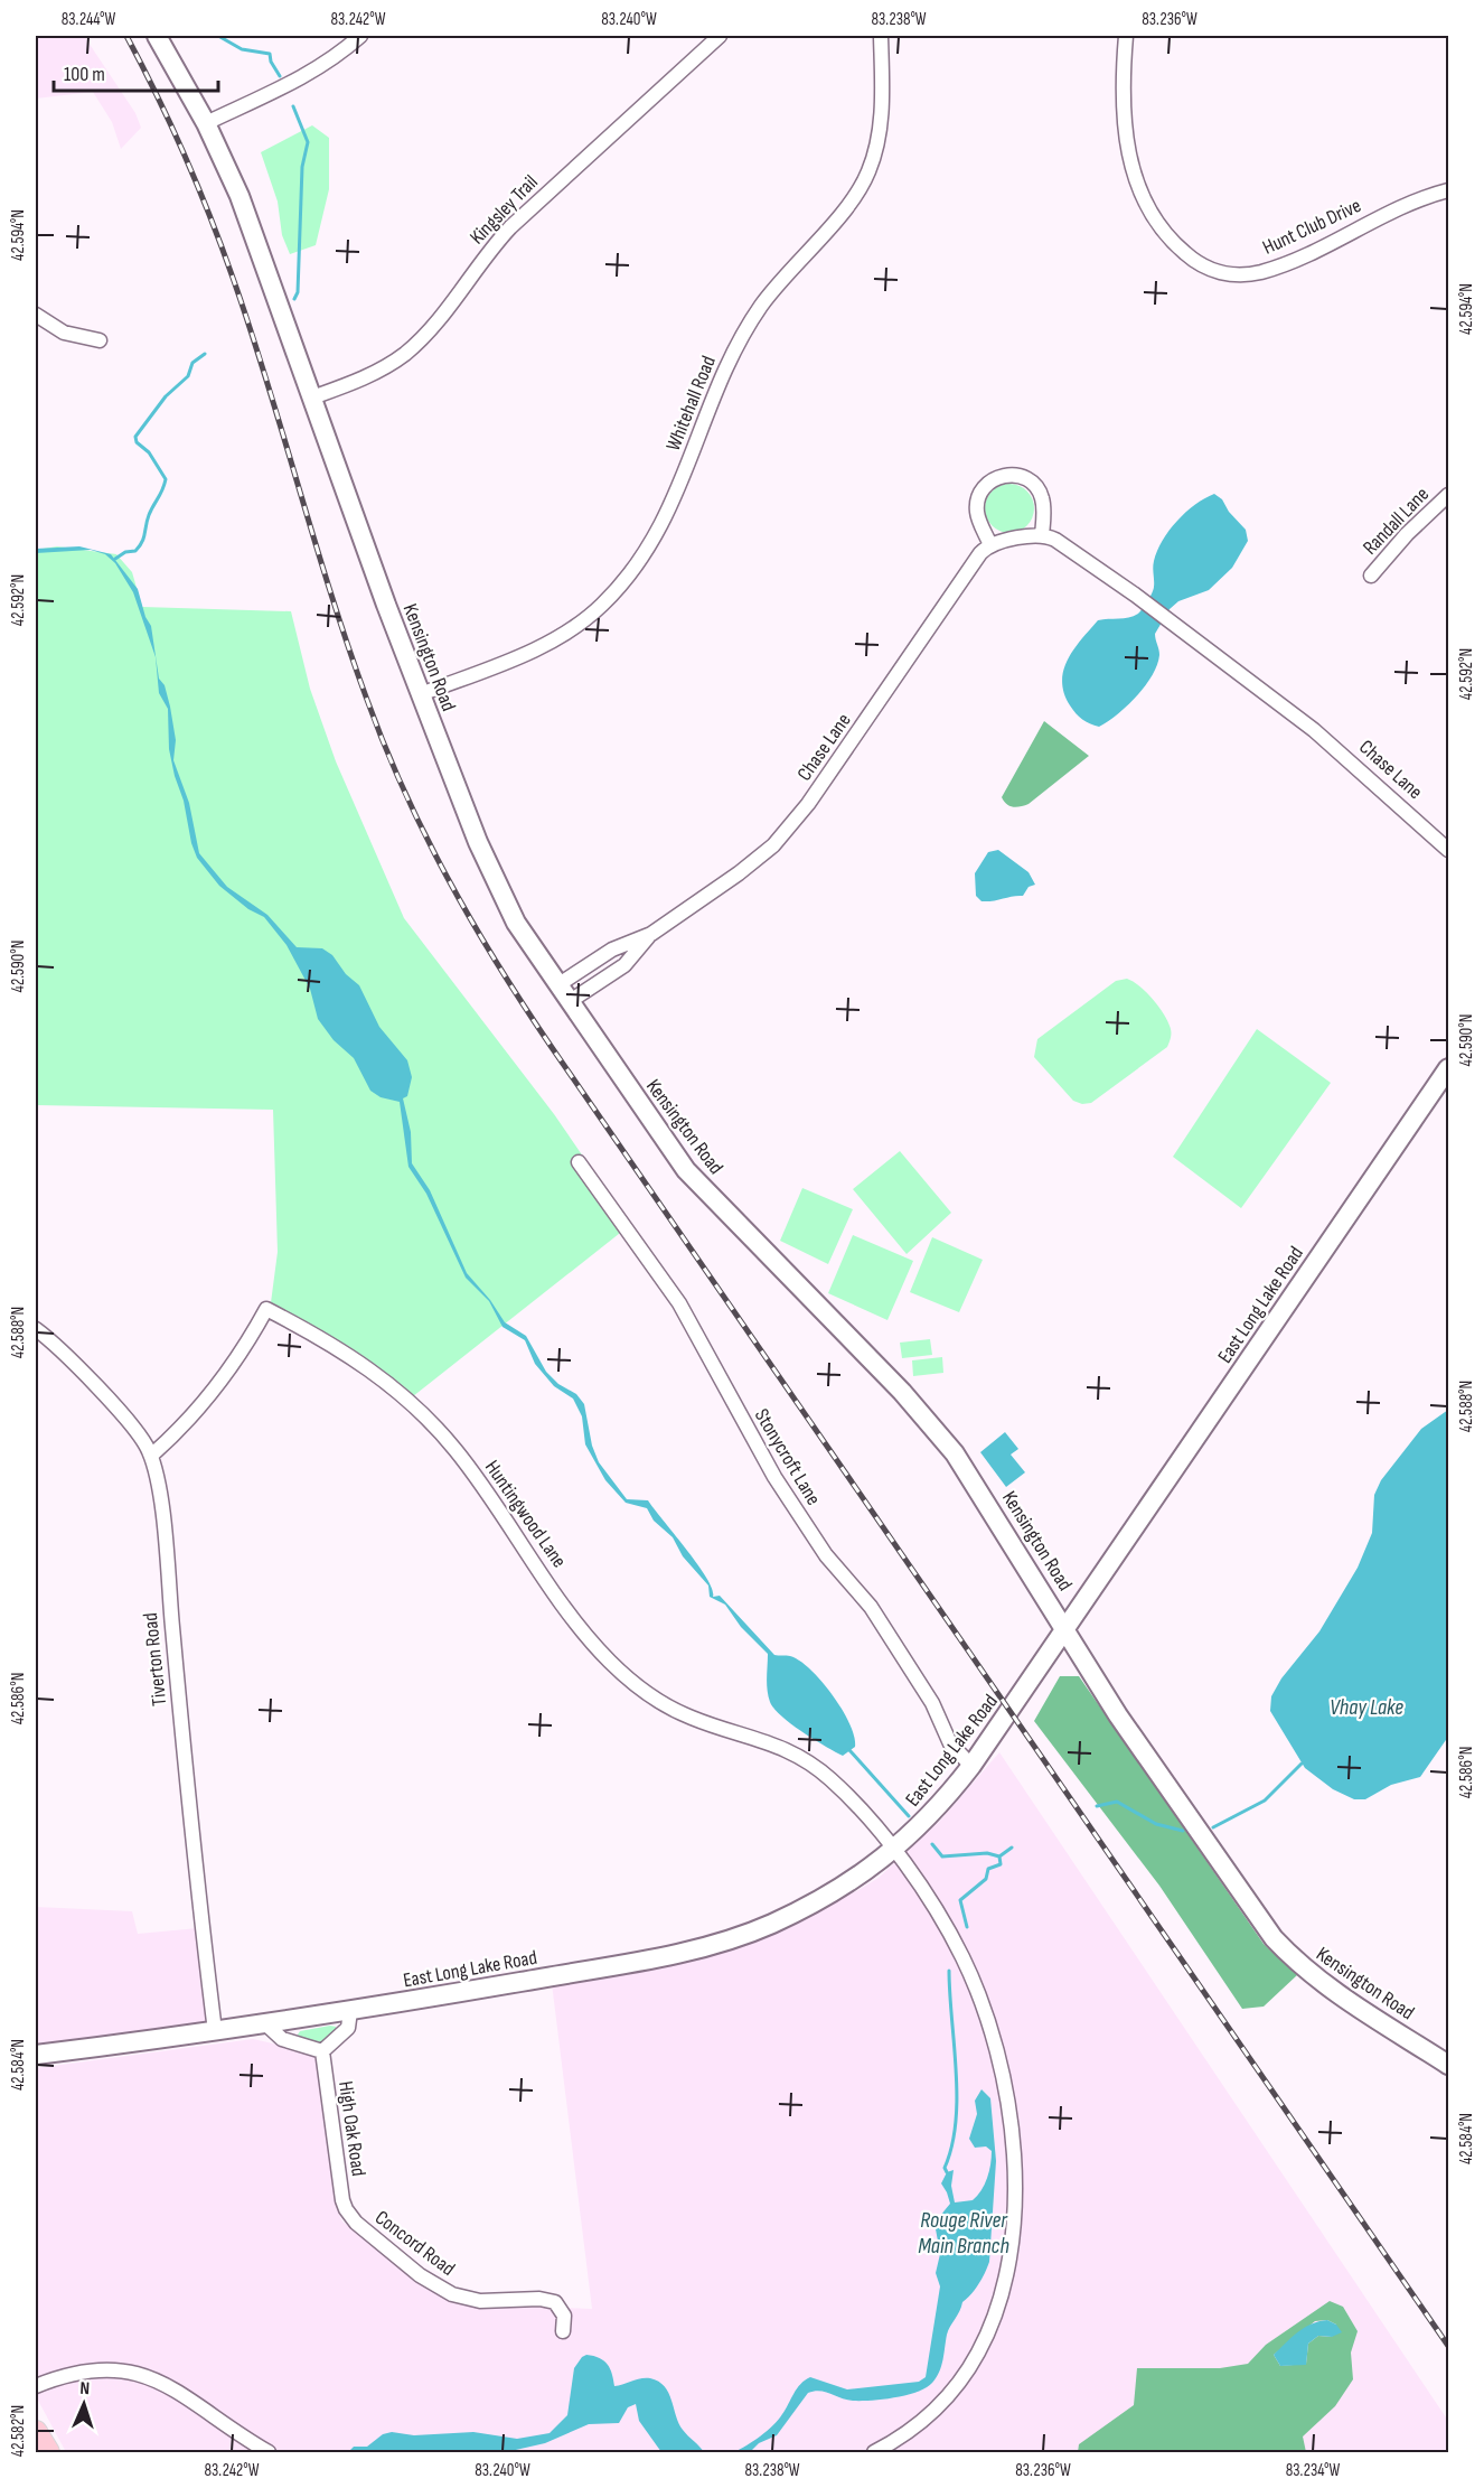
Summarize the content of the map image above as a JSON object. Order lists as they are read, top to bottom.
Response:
{
  "streets": {
    "street": [
      "Kingsley Trail",
      "Hunt Club Drive",
      "Whitehall Road",
      "Randall Lane",
      "Kensington Road",
      "Chase Lane",
      "East Long Lake Road",
      "Stonycroft Lane",
      "Huntingwood Lane",
      "Tiverton Road",
      "High Oak Road",
      "Concord Road"
    ]
  },
  "crossings": [
    ["Kingsley Trail", "Kensington Road"],
    ["Whitehall Road", "Kensington Road"],
    ["Kensington Road", "Chase Lane"],
    ["Kensington Road", "East Long Lake Road"],
    ["East Long Lake Road", "Stonycroft Lane"],
    ["East Long Lake Road", "Huntingwood Lane"],
    ["East Long Lake Road", "Tiverton Road"],
    ["Huntingwood Lane", "Tiverton Road"],
    ["High Oak Road", "Concord Road"]
  ],
  "water": ["Vhay Lake", "Rouge River Main Branch"],
  "scale_bar": "100 m",
  "north": "top",
  "coordinates": [
    "83.244°W",
    "83.242°W",
    "83.240°W",
    "83.238°W",
    "83.236°W",
    "42.594°N",
    "42.592°N",
    "42.590°N",
    "42.588°N",
    "42.586°N",
    "42.584°N",
    "42.582°N",
    "83.234°W"
  ]
}
